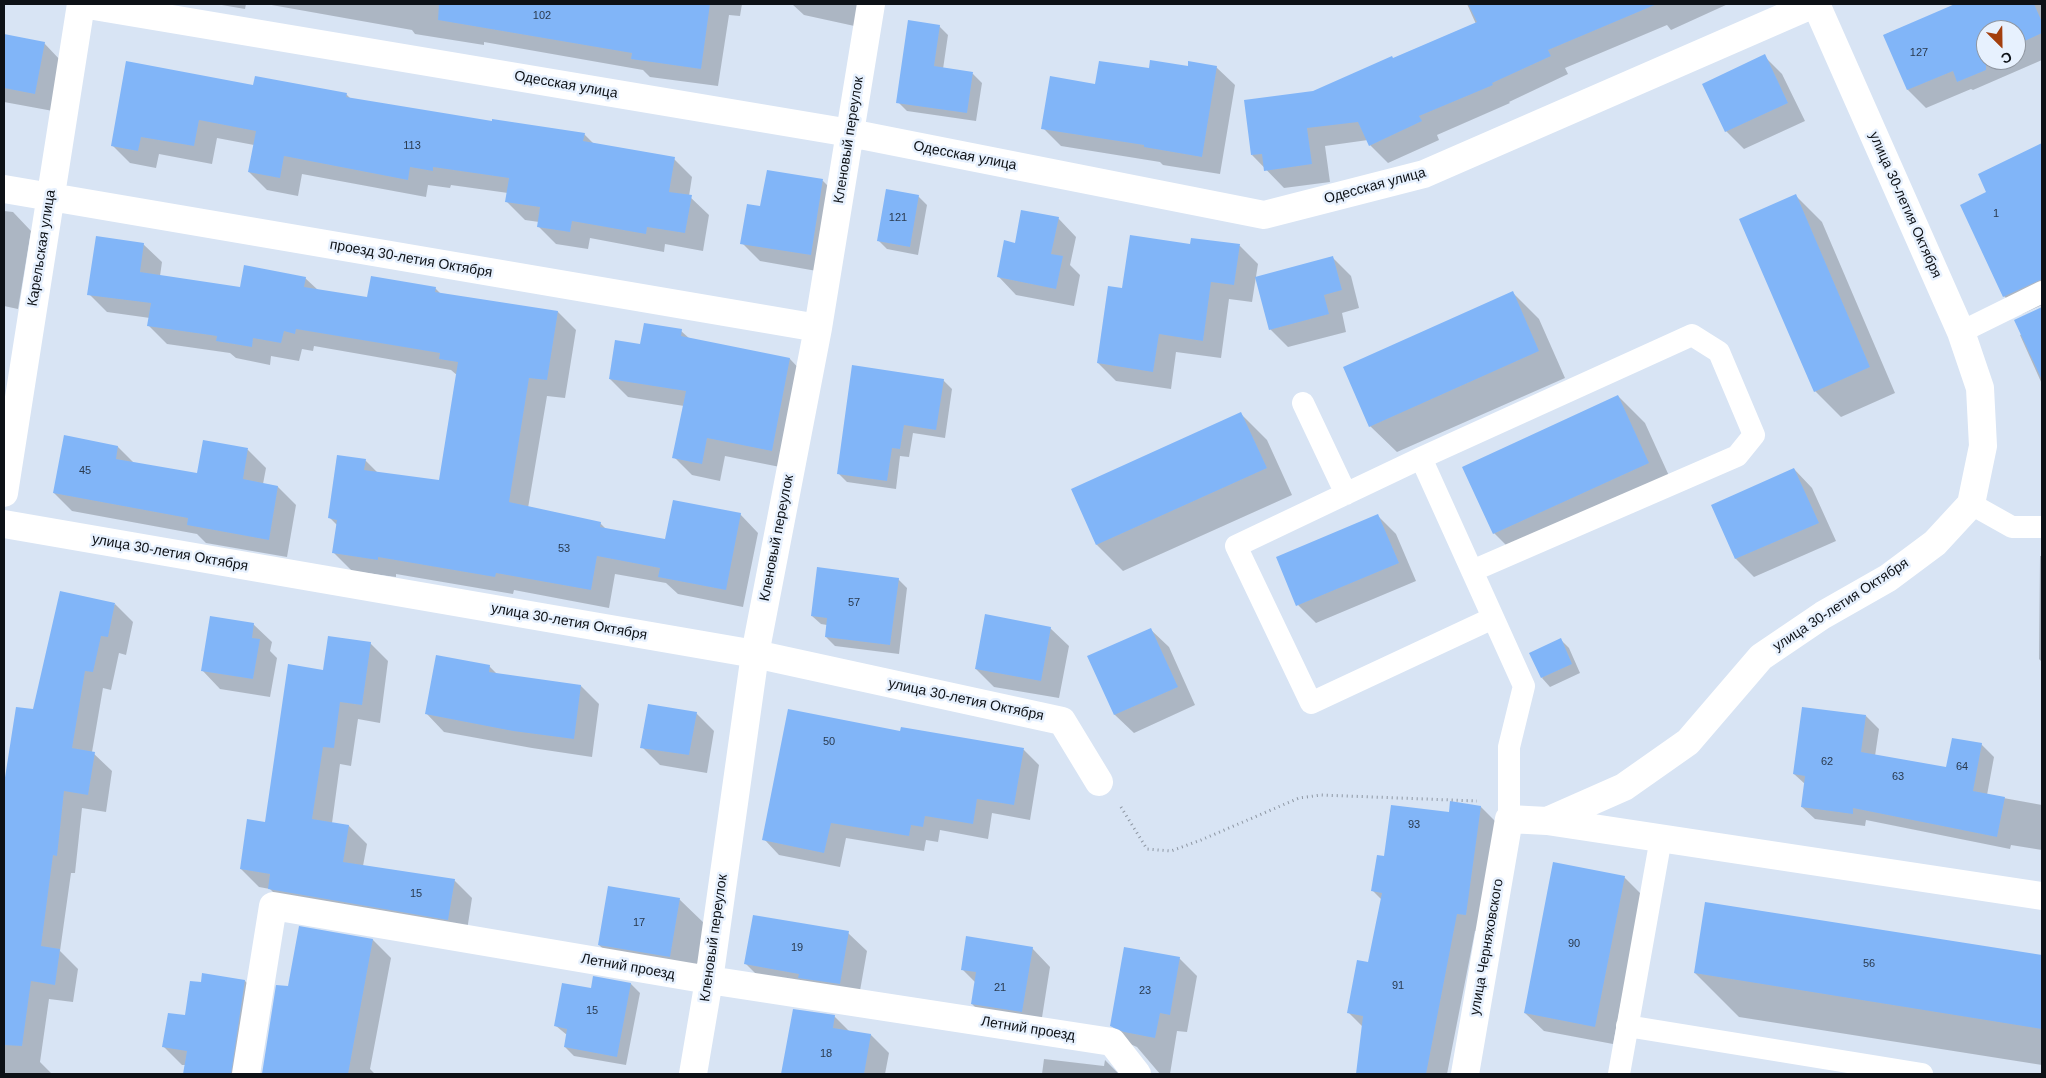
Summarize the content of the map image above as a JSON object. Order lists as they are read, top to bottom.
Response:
{
  "streets": {
    "street": [
      "Одесская улица",
      "Кленовый переулок",
      "улица 30-летия Октября",
      "Карельская улица",
      "проезд 30-летия Октября",
      "улица Черняховского",
      "Летний проезд"
    ]
  },
  "crossings": [
    ["Одесская улица", "Кленовый переулок"],
    ["Одесская улица", "улица 30-летия Октября"],
    ["Одесская улица", "Карельская улица"],
    ["Кленовый переулок", "улица 30-летия Октября"],
    ["Кленовый переулок", "проезд 30-летия Октября"],
    ["Кленовый переулок", "Летний проезд"],
    ["улица 30-летия Октября", "улица Черняховского"],
    ["Карельская улица", "проезд 30-летия Октября"]
  ],
  "house_numbers": [
    "102",
    "127",
    "113",
    "1",
    "121",
    "45",
    "53",
    "57",
    "50",
    "62",
    "64",
    "63",
    "93",
    "15",
    "17",
    "90",
    "19",
    "56",
    "91",
    "21",
    "23",
    "15",
    "18"
  ],
  "north": "bottom right"
}
